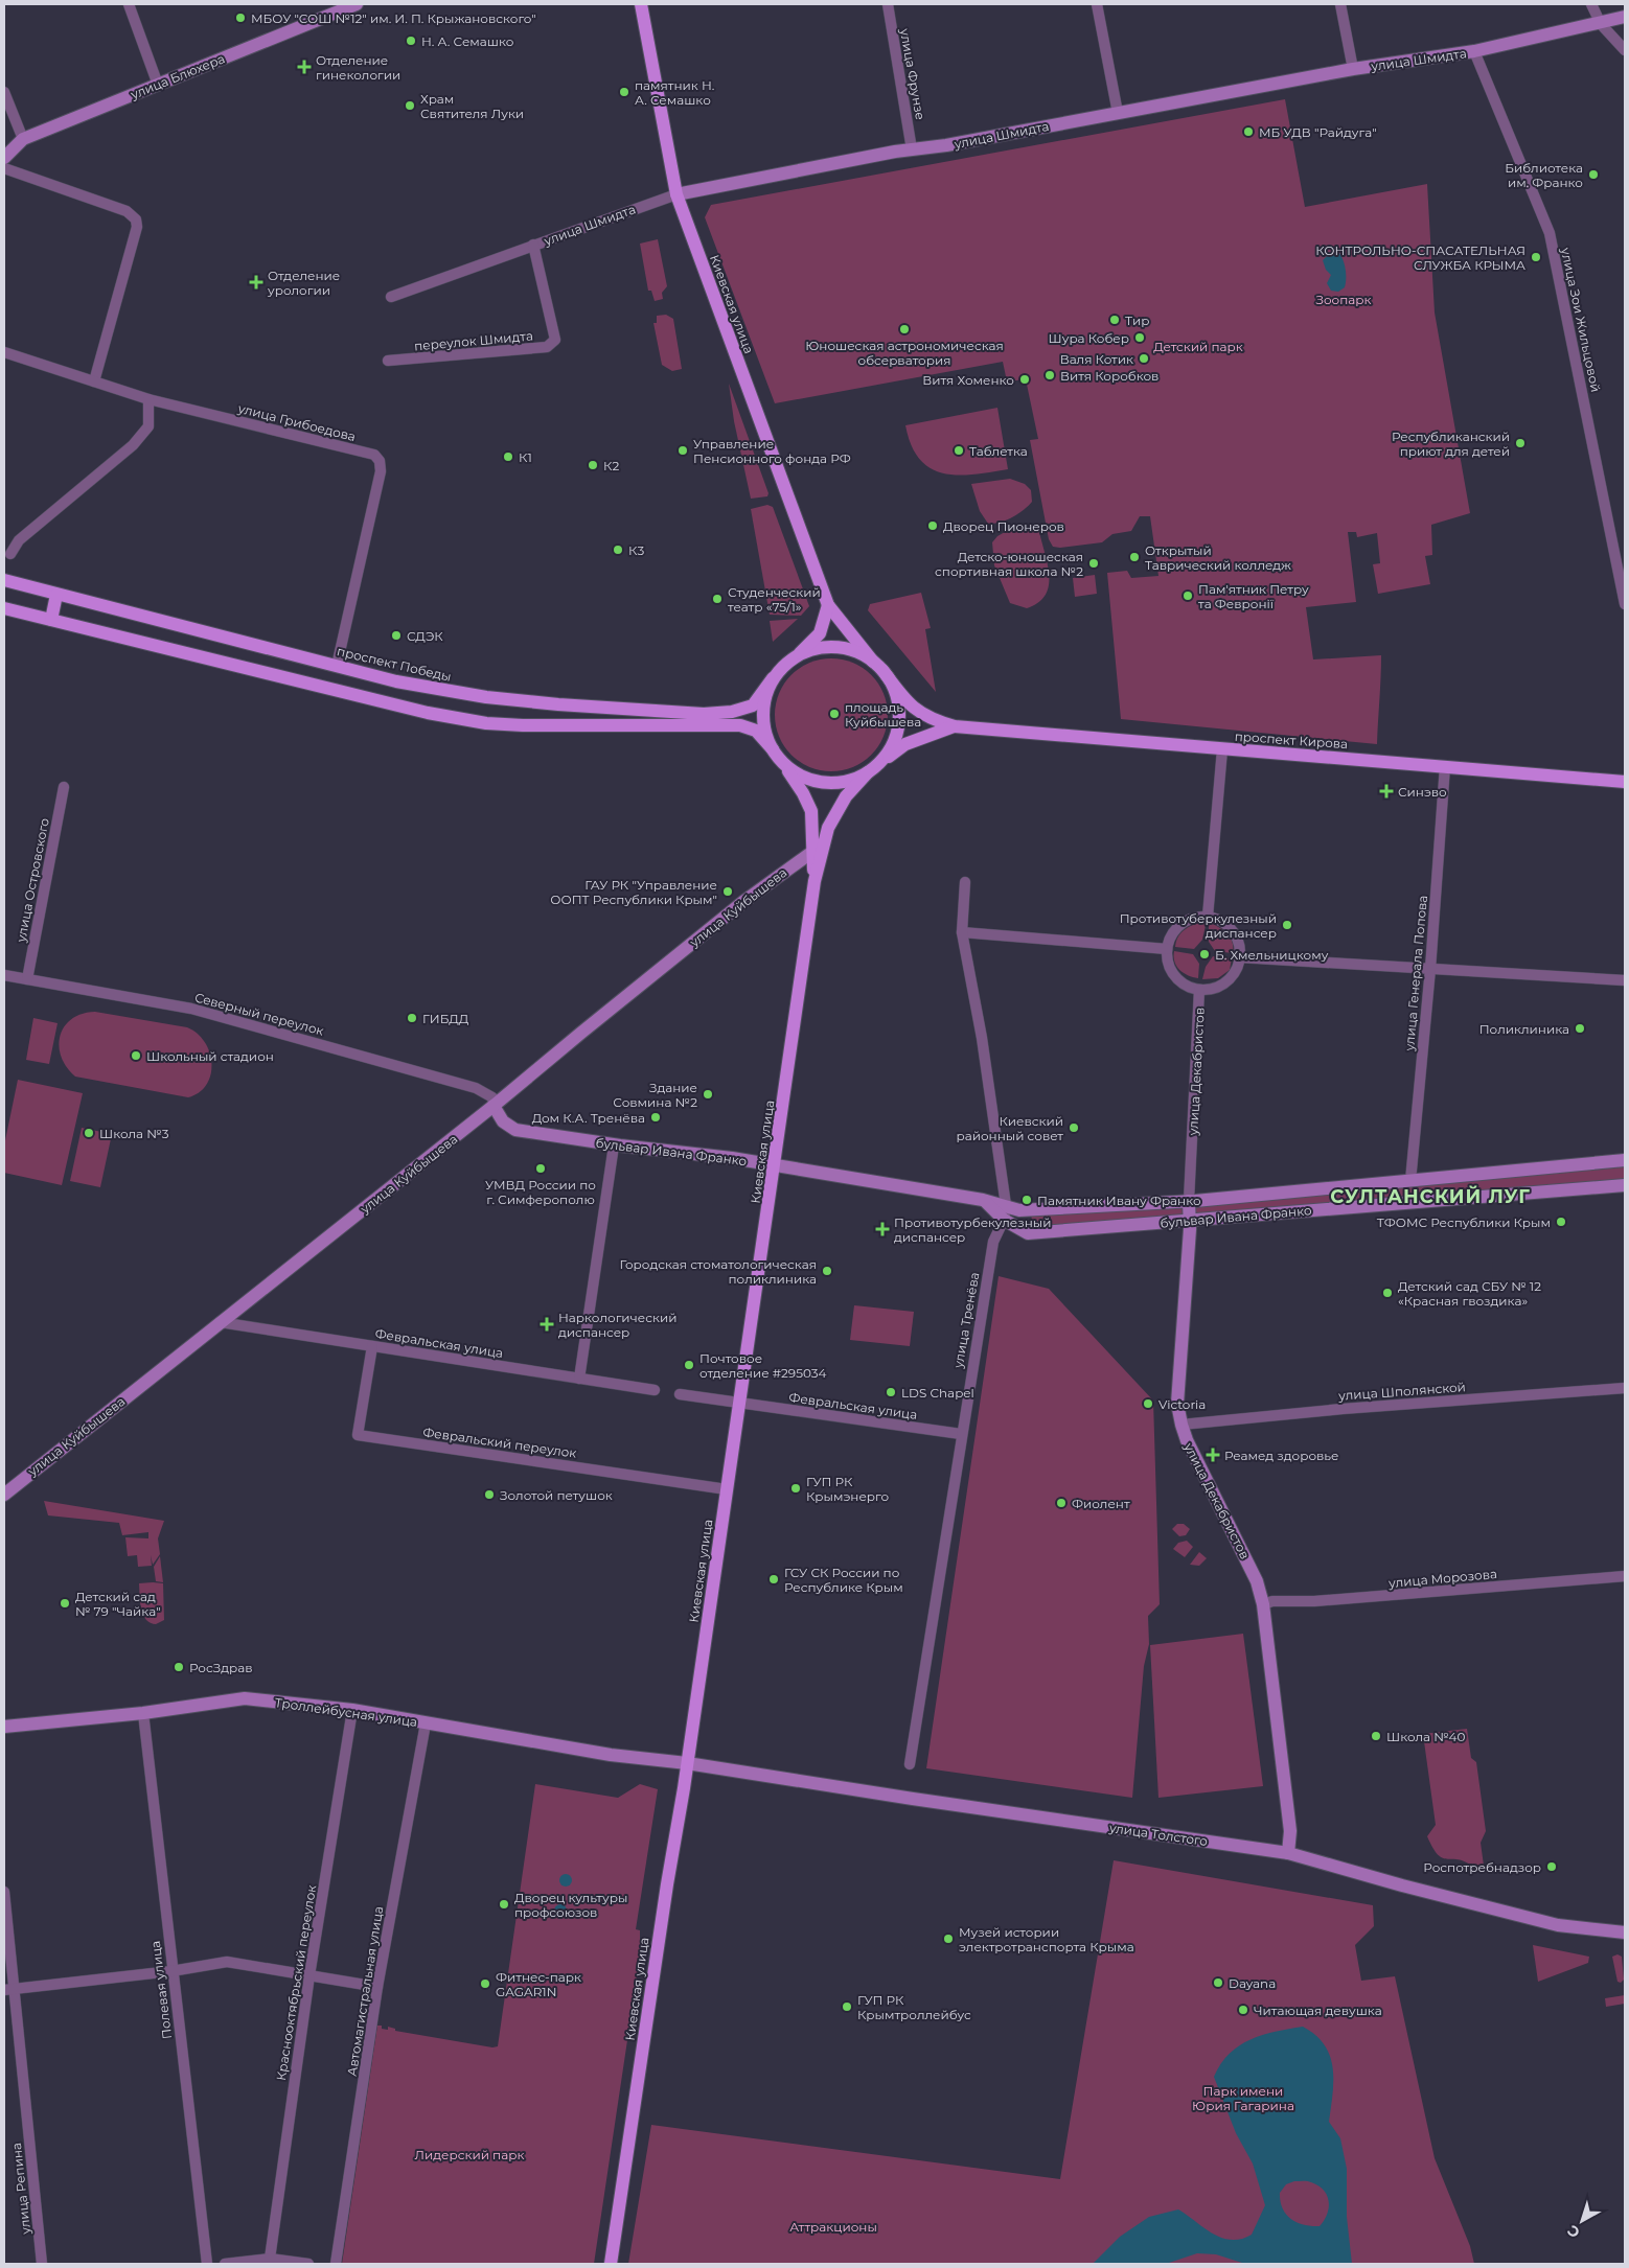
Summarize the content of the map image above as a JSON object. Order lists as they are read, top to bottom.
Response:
{
  "streets": {
    "main road": [
      "улица Шмидта",
      "улица Блюхера",
      "Киевская улица",
      "проспект Победы",
      "проспект Кирова",
      "улица Куйбышева",
      "улица Декабристов",
      "бульвар Ивана Франко",
      "Троллейбусная улица",
      "улица Толстого"
    ],
    "street": [
      "улица Фрунзе",
      "улица Зои Жильцовой",
      "переулок Шмидта",
      "улица Грибоедова",
      "улица Островского",
      "улица Генерала Попова",
      "Северный переулок",
      "улица Тренёва",
      "Февральская улица",
      "улица Шполянской",
      "Февральский переулок",
      "улица Морозова",
      "Краснооктябрьский переулок",
      "Полевая улица",
      "Автомагистральная улица",
      "улица Репина"
    ]
  },
  "crossings": [
    ["улица Шмидта", "улица Фрунзе"],
    ["улица Шмидта", "Киевская улица"],
    ["улица Шмидта", "улица Зои Жильцовой"],
    ["улица Шмидта", "переулок Шмидта"],
    ["Киевская улица", "проспект Победы"],
    ["Киевская улица", "улица Куйбышева"],
    ["Киевская улица", "бульвар Ивана Франко"],
    ["Киевская улица", "Февральская улица"],
    ["Киевская улица", "Февральский переулок"],
    ["Киевская улица", "Троллейбусная улица"],
    ["Киевская улица", "улица Толстого"],
    ["улица Грибоедова", "проспект Победы"],
    ["проспект Кирова", "улица Генерала Попова"],
    ["улица Островского", "Северный переулок"],
    ["улица Куйбышева", "Северный переулок"],
    ["улица Куйбышева", "бульвар Ивана Франко"],
    ["улица Куйбышева", "Февральская улица"],
    ["улица Генерала Попова", "бульвар Ивана Франко"],
    ["Северный переулок", "бульвар Ивана Франко"],
    ["улица Декабристов", "бульвар Ивана Франко"],
    ["улица Декабристов", "улица Шполянской"],
    ["улица Декабристов", "улица Морозова"],
    ["улица Декабристов", "улица Толстого"],
    ["бульвар Ивана Франко", "улица Тренёва"],
    ["улица Тренёва", "Февральская улица"],
    ["Февральская улица", "Февральский переулок"],
    ["Троллейбусная улица", "улица Толстого"],
    ["Троллейбусная улица", "Краснооктябрьский переулок"],
    ["Троллейбусная улица", "Полевая улица"],
    ["Троллейбусная улица", "Автомагистральная улица"]
  ],
  "districts": ["СУЛТАНСКИЙ ЛУГ"],
  "parks": [
    "Зоопарк",
    "Детский парк",
    "Парк имени Юрия Гагарина",
    "Лидерский парк",
    "Аттракционы"
  ],
  "places": {
    "other": [
      "МБОУ \"СОШ №12\" им. И. П. Крыжановского\"",
      "Н. А. Семашко",
      "памятник Н. А. Семашко",
      "Храм Святителя Луки",
      "МБ УДВ \"Райдуга\"",
      "Библиотека им. Франко",
      "КОНТРОЛЬНО-СПАСАТЕЛЬНАЯ СЛУЖБА КРЫМА",
      "Тир",
      "Юношеская астрономическая обсерватория",
      "Шура Кобер",
      "Валя Котик",
      "Витя Коробков",
      "Витя Хоменко",
      "Республиканский приют для детей",
      "Управление Пенсионного фонда РФ",
      "Таблетка",
      "К1",
      "К2",
      "Дворец Пионеров",
      "К3",
      "Открытый Таврический колледж",
      "Детско-юношеская спортивная школа №2",
      "Пам'ятник Петру та Февронії",
      "Студенческий театр «75/1»",
      "СДЭК",
      "площадь Куйбышева",
      "ГАУ РК \"Управление ООПТ Республики Крым\"",
      "Противотуберкулезный диспансер",
      "Б. Хмельницкому",
      "ГИБДД",
      "Поликлиника",
      "Школьный стадион",
      "Здание Совмина №2",
      "Дом К.А. Тренёва",
      "Киевский районный совет",
      "Школа №3",
      "УМВД России по г. Симферополю",
      "Памятник Ивану Франко",
      "ТФОМС Республики Крым",
      "Городская стоматологическая поликлиника",
      "Детский сад СБУ № 12 «Красная гвоздика»",
      "Почтовое отделение #295034",
      "LDS Chapel",
      "Victoria",
      "ГУП РК Крымэнерго",
      "Золотой петушок",
      "Фиолент",
      "ГСУ СК России по Республике Крым",
      "Детский сад № 79 \"Чайка\"",
      "РосЗдрав",
      "Школа №40",
      "Роспотребнадзор",
      "Дворец культуры профсоюзов",
      "Музей истории электротранспорта Крыма",
      "Dayana",
      "Фитнес-парк GAGAR1N",
      "ГУП РК Крымтроллейбус",
      "Читающая девушка"
    ],
    "health": [
      "Отделение гинекологии",
      "Отделение урологии",
      "Синэво",
      "Противотурбекулезный диспансер",
      "Наркологический диспансер",
      "Реамед здоровье"
    ]
  },
  "north": "bottom left"
}
